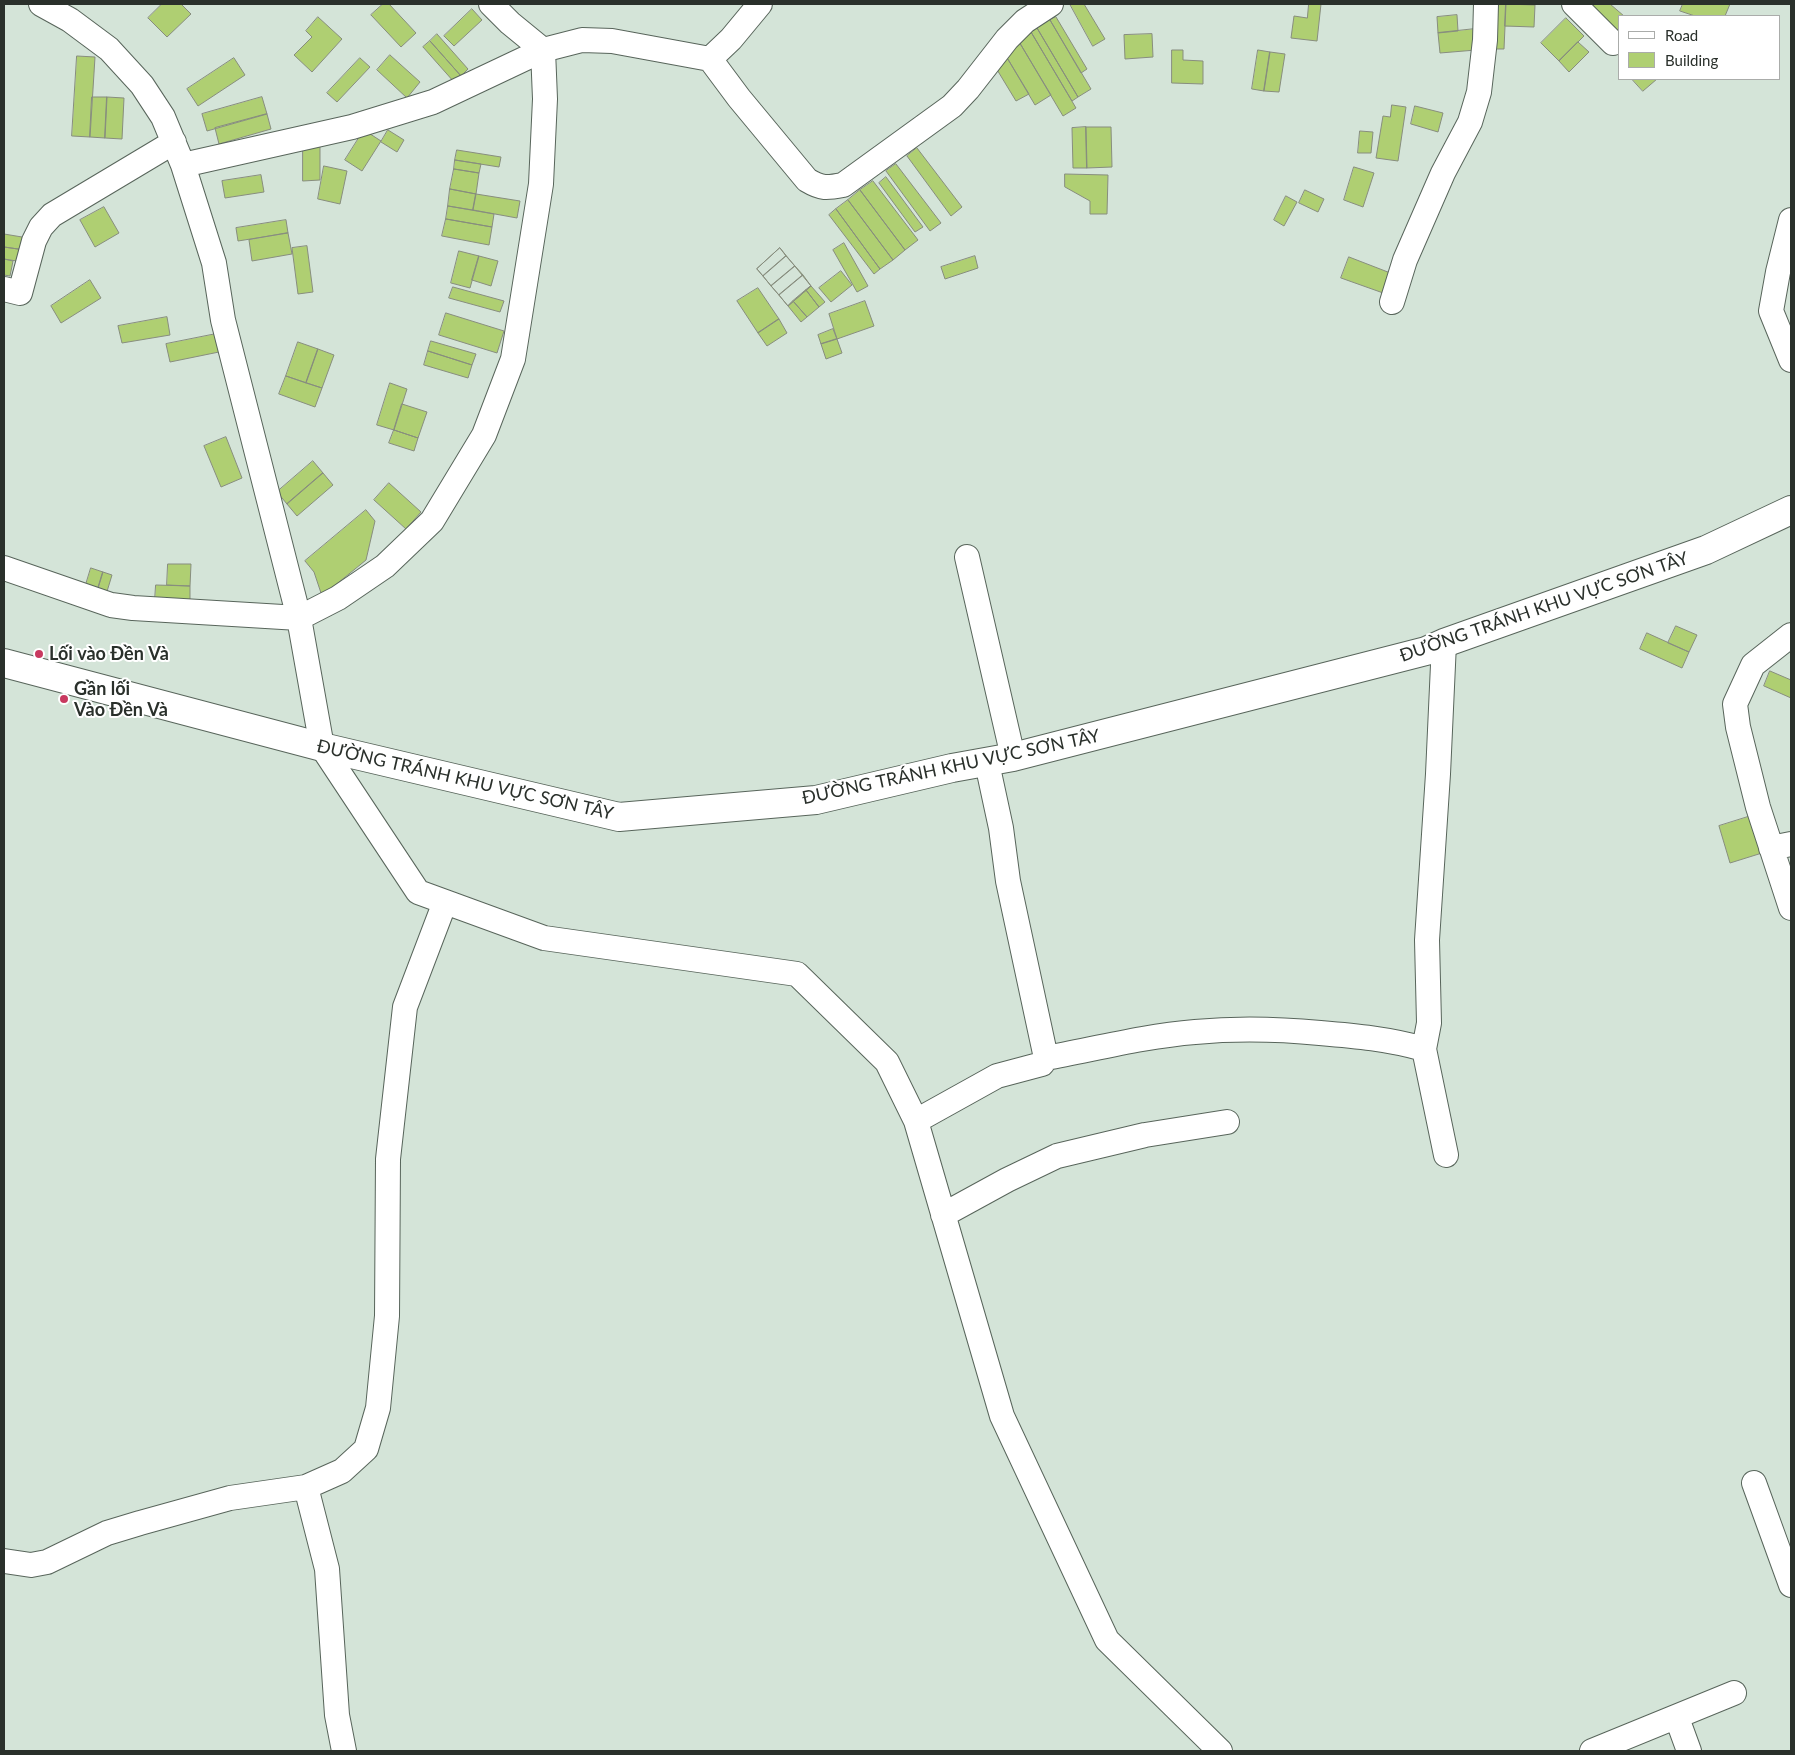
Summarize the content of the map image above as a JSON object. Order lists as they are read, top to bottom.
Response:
{
  "streets": {
    "highway": ["ĐƯỜNG TRÁNH KHU VỰC SƠN TÂY"]
  },
  "places": ["Lối vào Đền Và", "Gần lối Vào Đền Và"],
  "legend": ["Road", "Building"]
}
